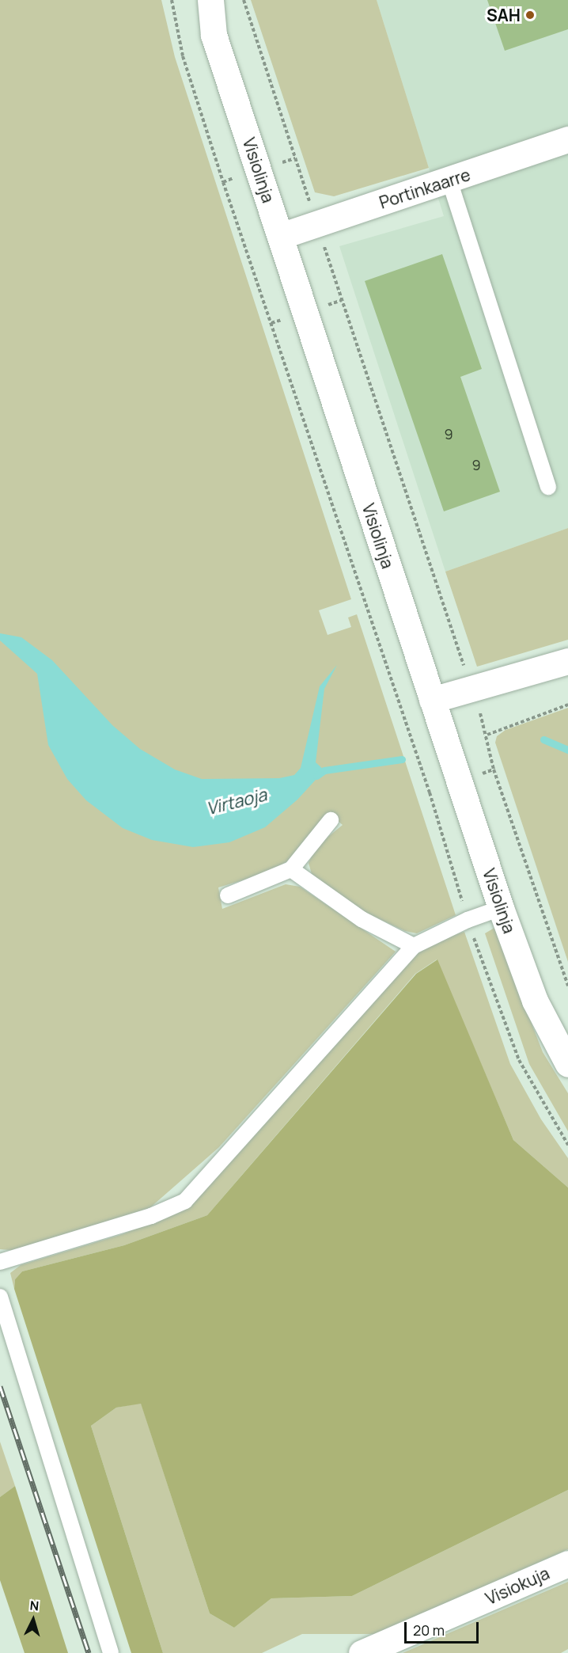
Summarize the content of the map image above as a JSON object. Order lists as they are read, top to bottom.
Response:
{
  "streets": {
    "street": ["Visiolinja", "Portinkaarre", "Visiokuja"]
  },
  "crossings": [
    ["Visiolinja", "Portinkaarre"]
  ],
  "water": ["Virtaoja"],
  "places": ["SAH"],
  "house_numbers": ["9", "9"],
  "scale_bar": "20 m",
  "north": "top"
}
